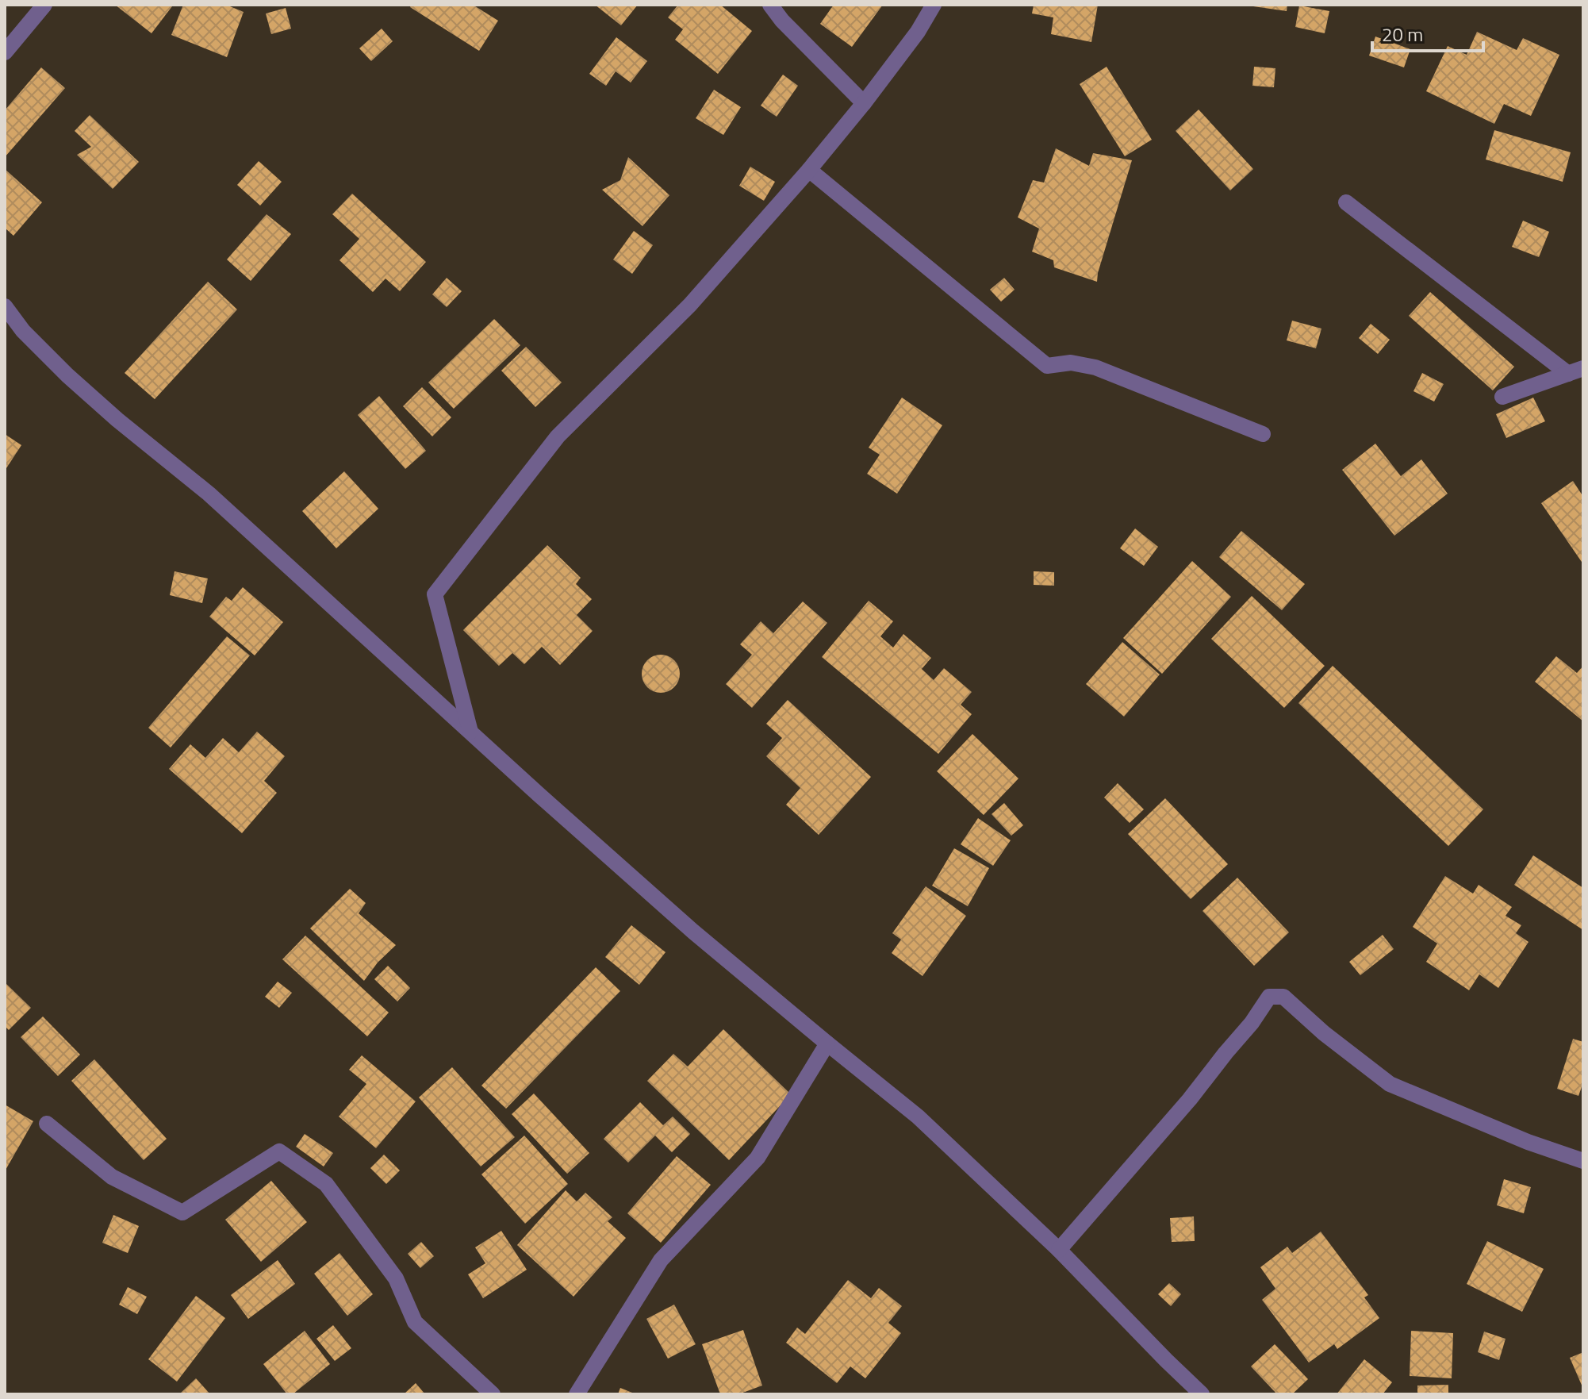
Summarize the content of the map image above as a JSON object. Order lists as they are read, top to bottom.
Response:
{
  "scale_bar": "20 m"
}
